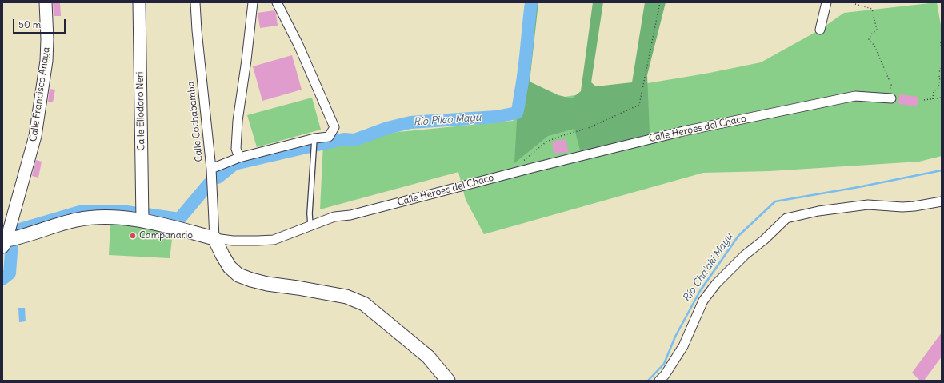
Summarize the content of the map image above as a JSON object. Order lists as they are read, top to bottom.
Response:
{
  "streets": {
    "main road": ["Calle Heroes del Chaco"],
    "street": ["Calle Francisco Anaya", "Calle Eliodoro Neri", "Calle Cochabamba"]
  },
  "crossings": [
    ["Calle Francisco Anaya", "Calle Heroes del Chaco"],
    ["Calle Eliodoro Neri", "Calle Heroes del Chaco"],
    ["Calle Cochabamba", "Calle Heroes del Chaco"]
  ],
  "water": ["Río Pilco Mayu", "Río Cha'aki Mayu"],
  "places": ["Campanario"],
  "scale_bar": "50 m"
}
